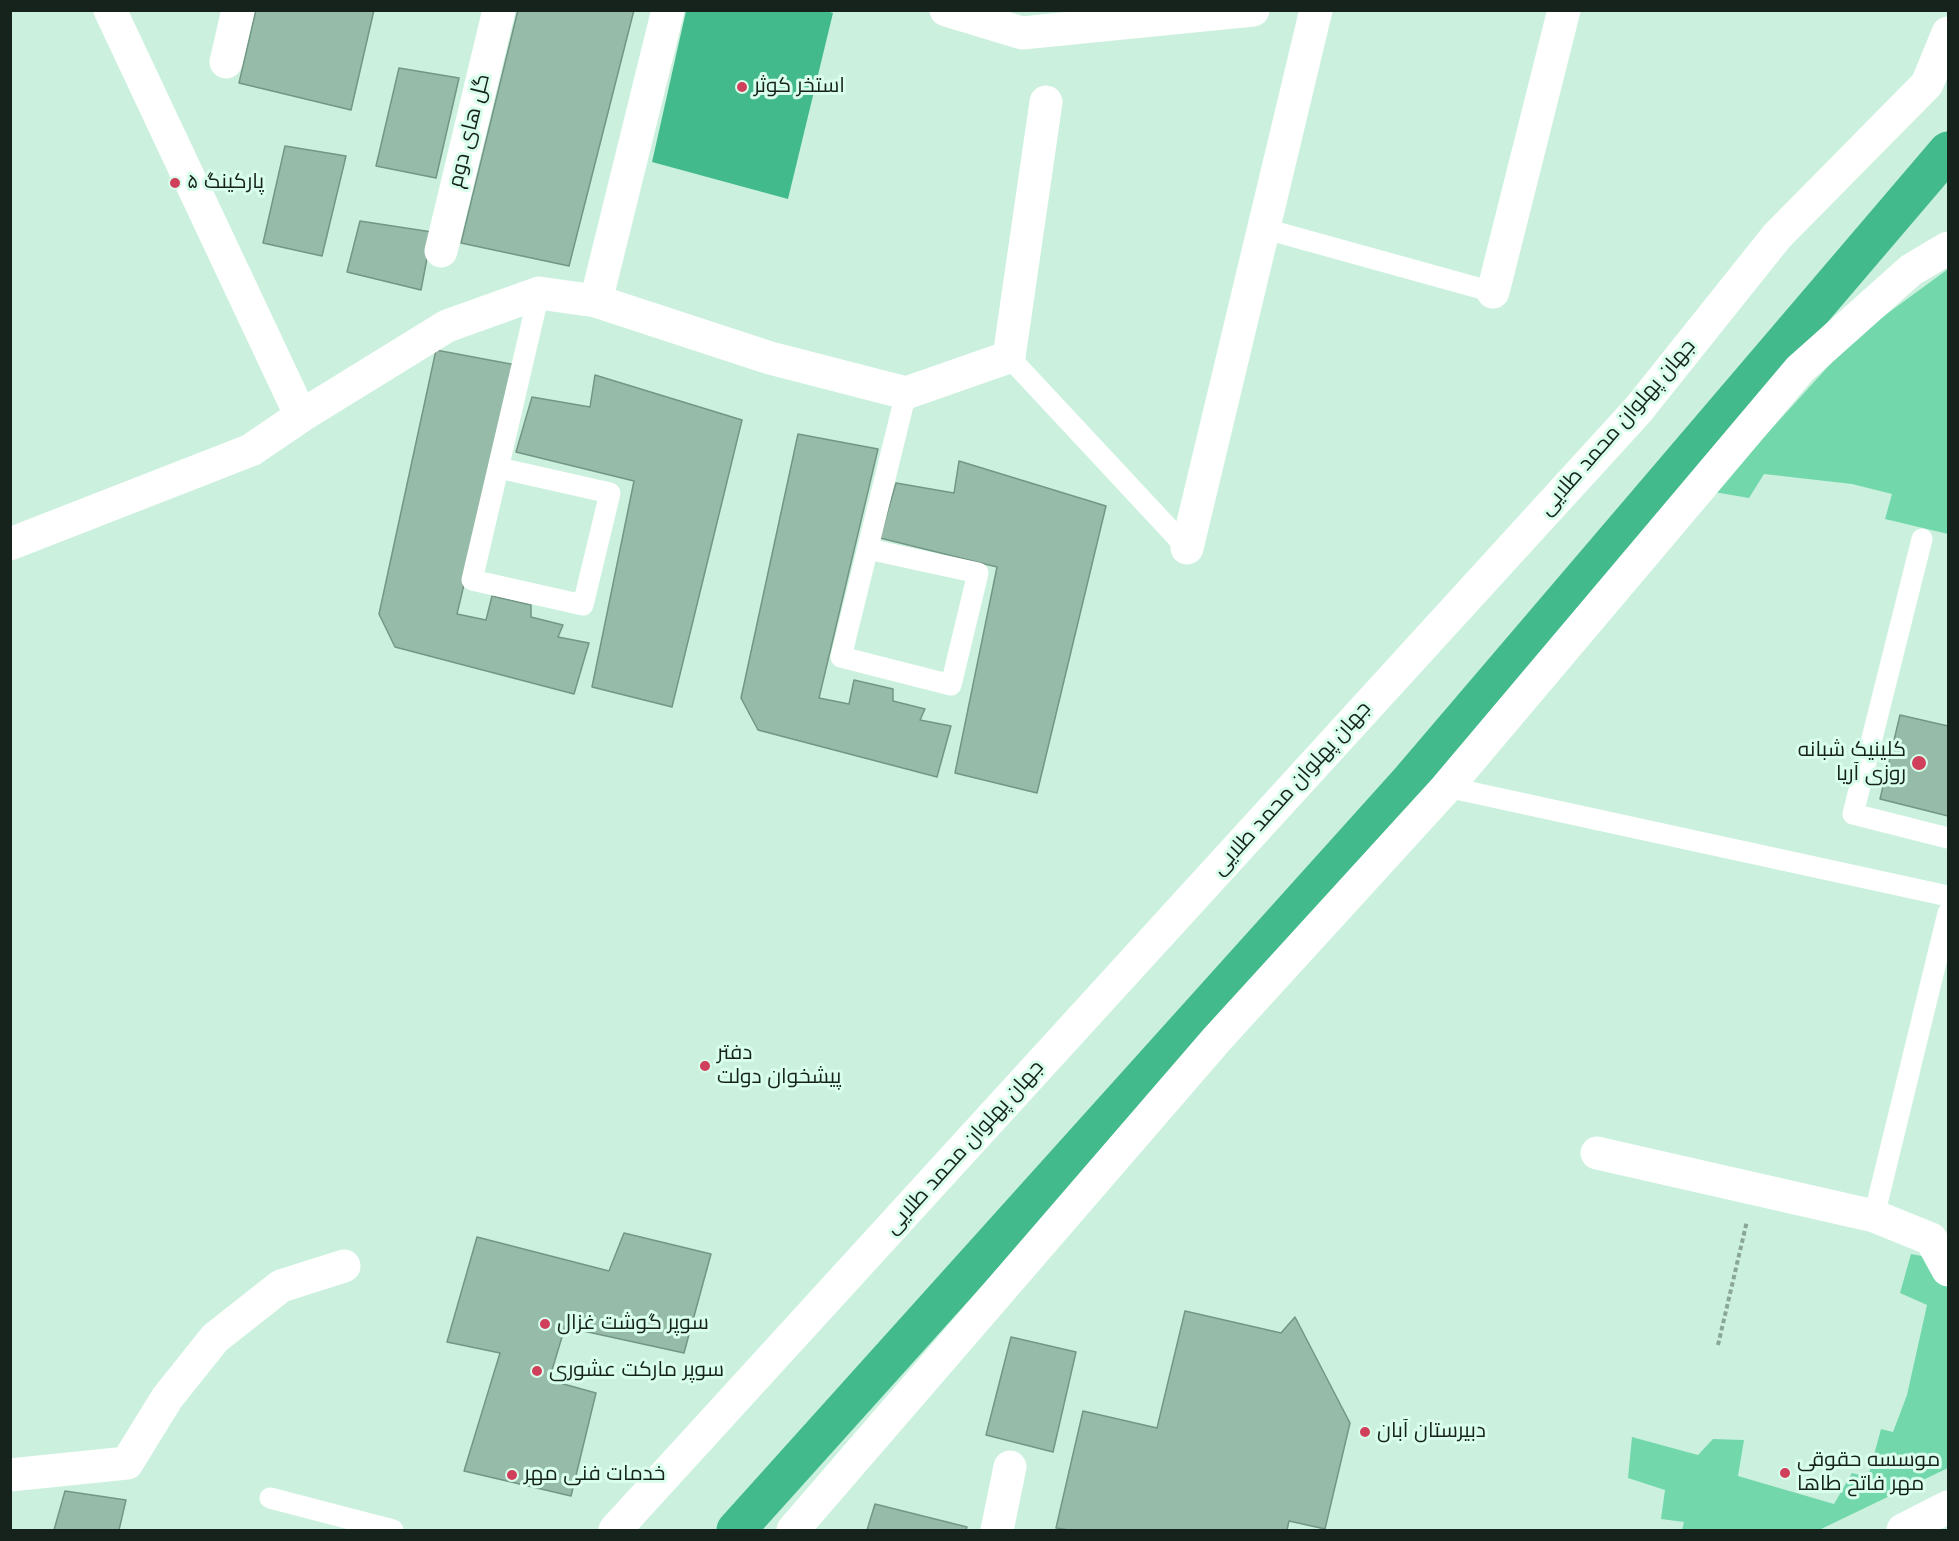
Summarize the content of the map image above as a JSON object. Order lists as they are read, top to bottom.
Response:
{
  "streets": {
    "street": ["گل های دوم", "جهان پهلوان محمد طلایی"]
  },
  "places": [
    "استخر کوثر",
    "پارکینگ ۵",
    "کلینیک شبانه روزی آریا",
    "دفتر پیشخوان دولت",
    "سوپر گوشت غزال",
    "سوپر مارکت عشوری",
    "دبیرستان آبان",
    "موسسه حقوقی مهر فاتح طاها",
    "خدمات فنی مهر"
  ]
}
